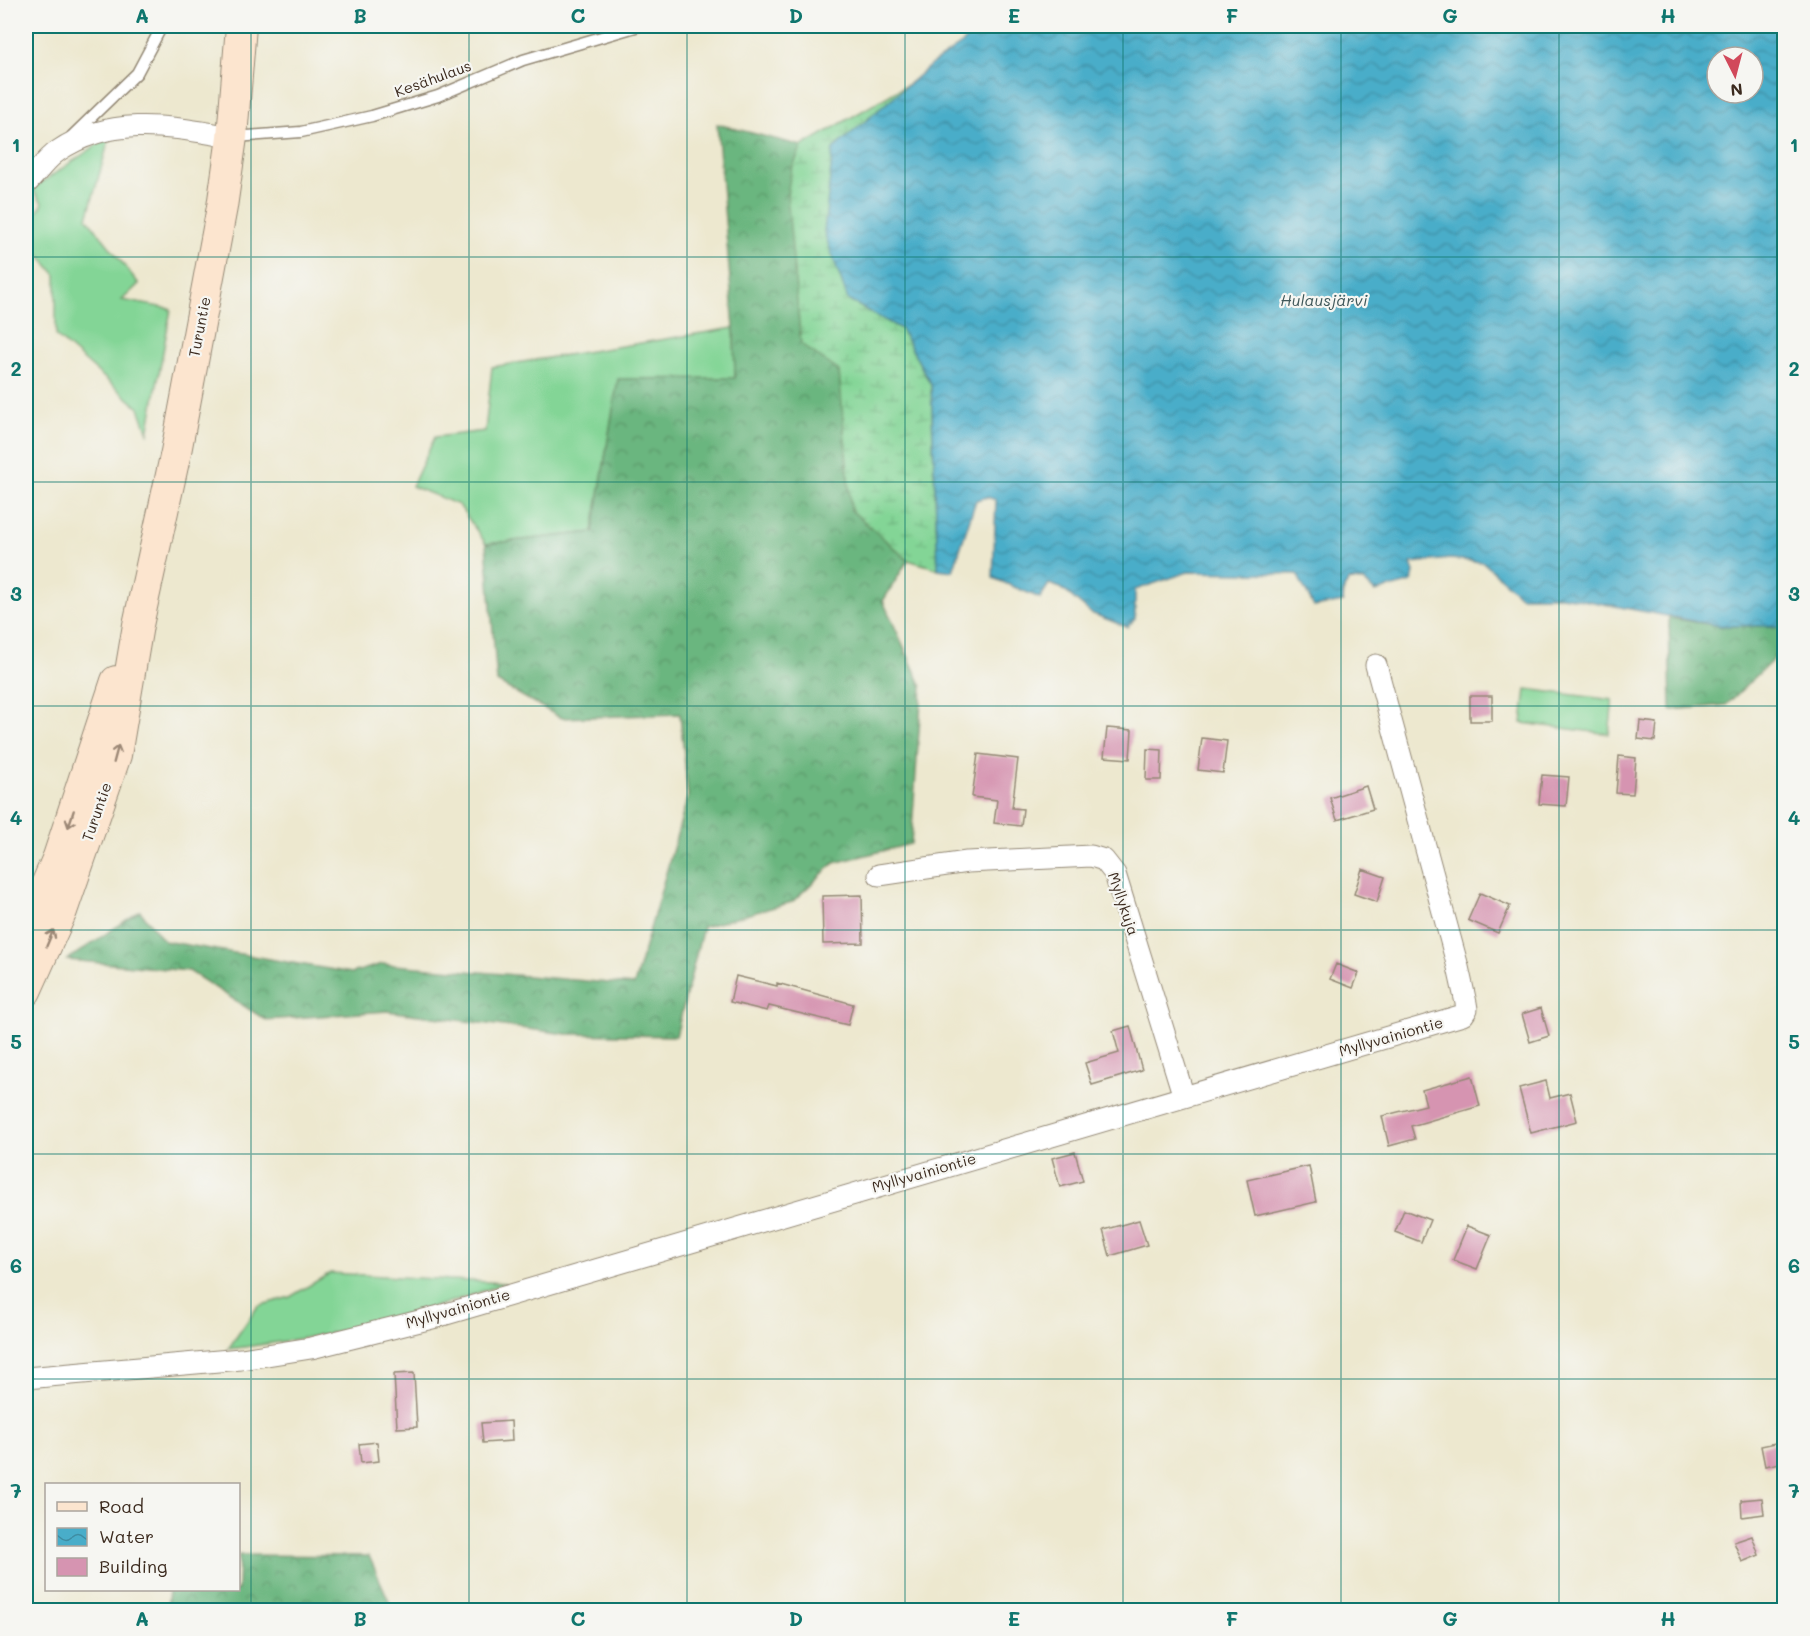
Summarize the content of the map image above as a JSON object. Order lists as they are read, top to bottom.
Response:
{
  "streets": {
    "main road": ["Turuntie"],
    "street": ["Myllykuja", "Myllyvainiontie"],
    "lane": ["Kesähulaus"]
  },
  "crossings": [
    ["Kesähulaus", "Turuntie"],
    ["Myllykuja", "Myllyvainiontie"]
  ],
  "water": ["Hulausjärvi"],
  "legend": ["Road", "Water", "Building"],
  "north": "bottom",
  "grid": {
    "columns": [
      "A",
      "B",
      "C",
      "D",
      "E",
      "F",
      "G",
      "H"
    ],
    "rows": [
      "1",
      "2",
      "3",
      "4",
      "5",
      "6",
      "7"
    ]
  }
}
